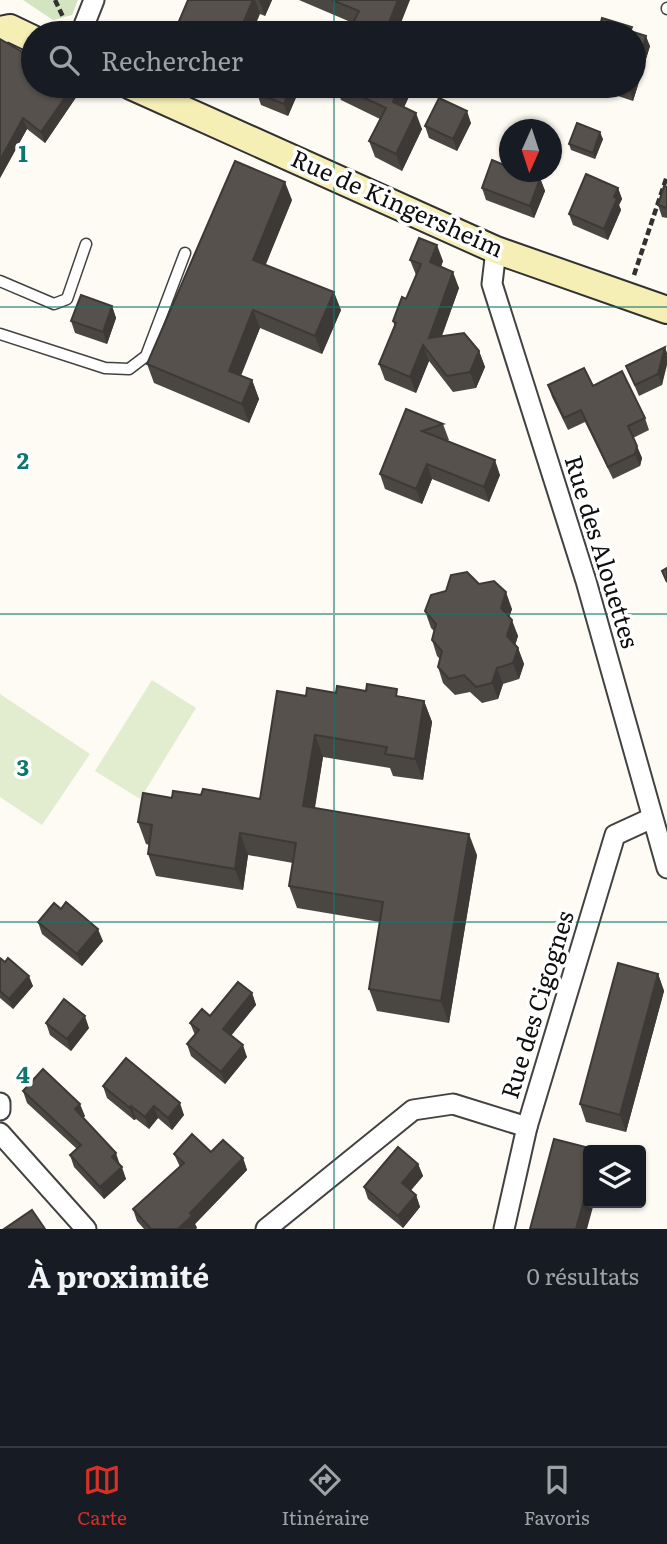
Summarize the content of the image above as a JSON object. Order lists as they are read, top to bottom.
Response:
{
  "streets": {
    "street": ["Rue de Kingersheim", "Rue des Alouettes", "Rue des Cigognes"]
  },
  "crossings": [
    ["Rue de Kingersheim", "Rue des Alouettes"],
    ["Rue des Alouettes", "Rue des Cigognes"]
  ],
  "north": "bottom",
  "page": {
    "search": "Rechercher",
    "heading": ["À proximité", "0 résultats"],
    "nav": ["Carte", "Itinéraire", "Favoris"]
  },
  "grid": {
    "rows": [
      "1",
      "2",
      "3",
      "4"
    ]
  }
}
